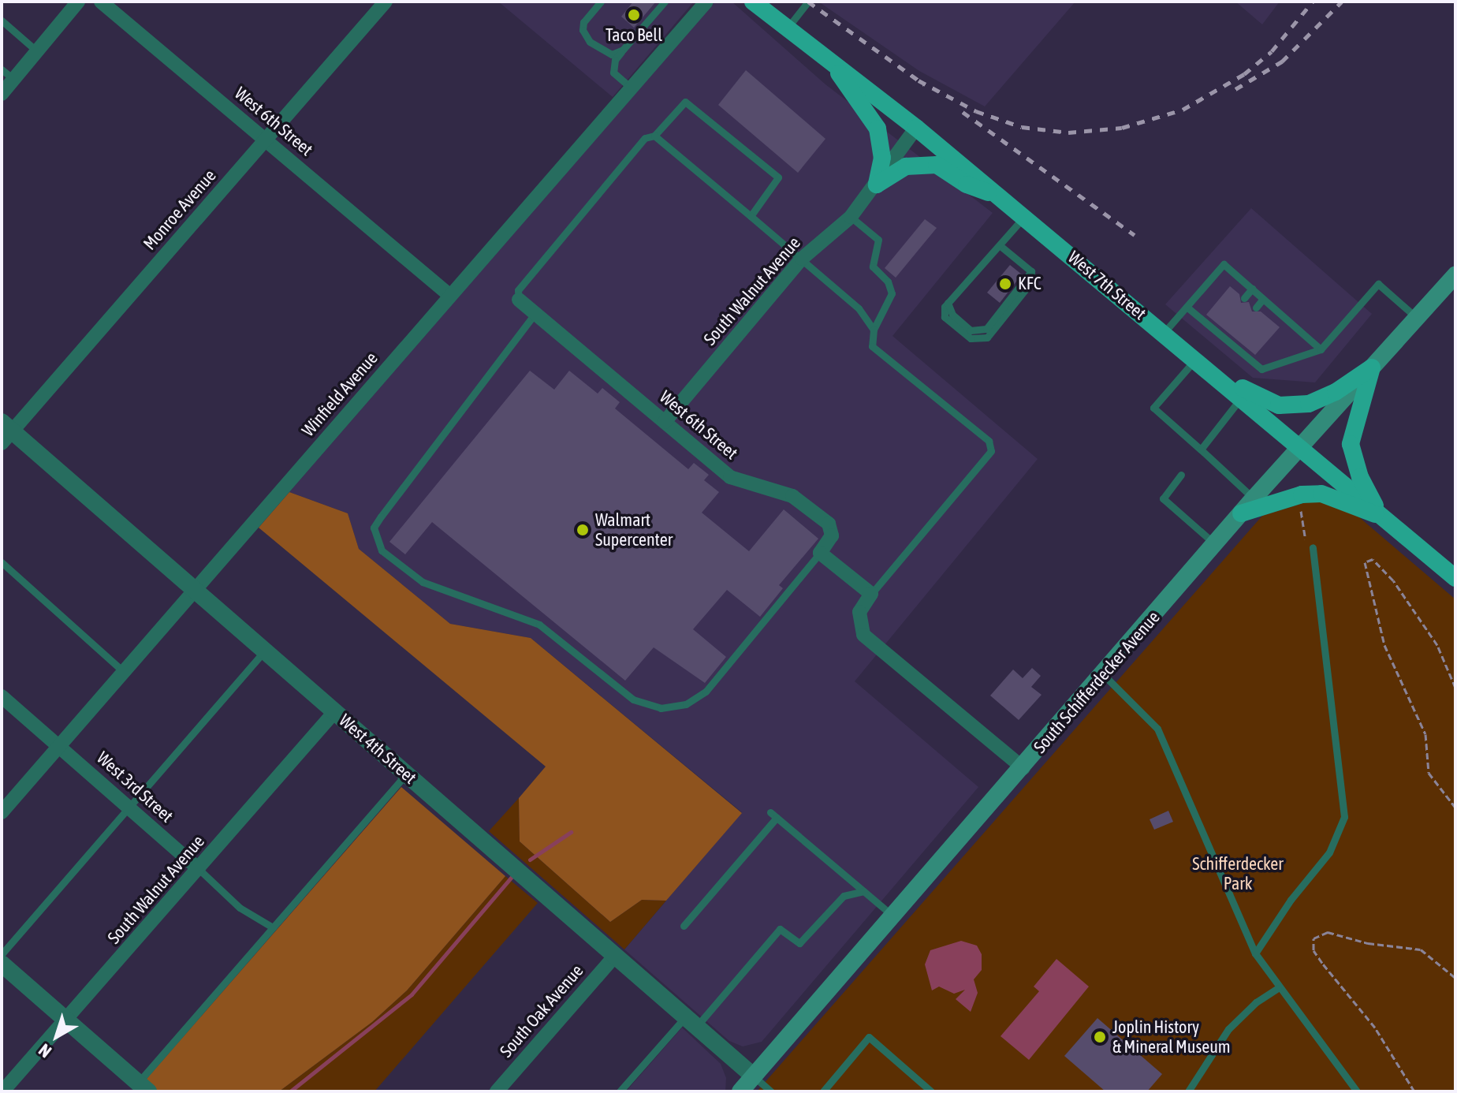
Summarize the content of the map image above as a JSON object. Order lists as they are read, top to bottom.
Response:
{
  "streets": {
    "main road": ["West 7th Street", "South Schifferdecker Avenue"],
    "street": [
      "West 6th Street",
      "Monroe Avenue",
      "South Walnut Avenue",
      "Winfield Avenue",
      "West 4th Street",
      "West 3rd Street",
      "South Oak Avenue"
    ]
  },
  "crossings": [
    ["West 6th Street", "Monroe Avenue"],
    ["West 6th Street", "South Walnut Avenue"],
    ["West 6th Street", "Winfield Avenue"],
    ["Monroe Avenue", "West 4th Street"],
    ["West 7th Street", "South Walnut Avenue"],
    ["West 7th Street", "South Schifferdecker Avenue"],
    ["South Walnut Avenue", "West 4th Street"],
    ["South Walnut Avenue", "West 3rd Street"],
    ["Winfield Avenue", "West 4th Street"],
    ["Winfield Avenue", "West 3rd Street"],
    ["South Schifferdecker Avenue", "West 4th Street"],
    ["West 4th Street", "South Oak Avenue"]
  ],
  "parks": ["Schifferdecker Park"],
  "places": [
    "Taco Bell",
    "KFC",
    "Walmart Supercenter",
    "Joplin History & Mineral Museum"
  ],
  "north": "bottom left"
}
